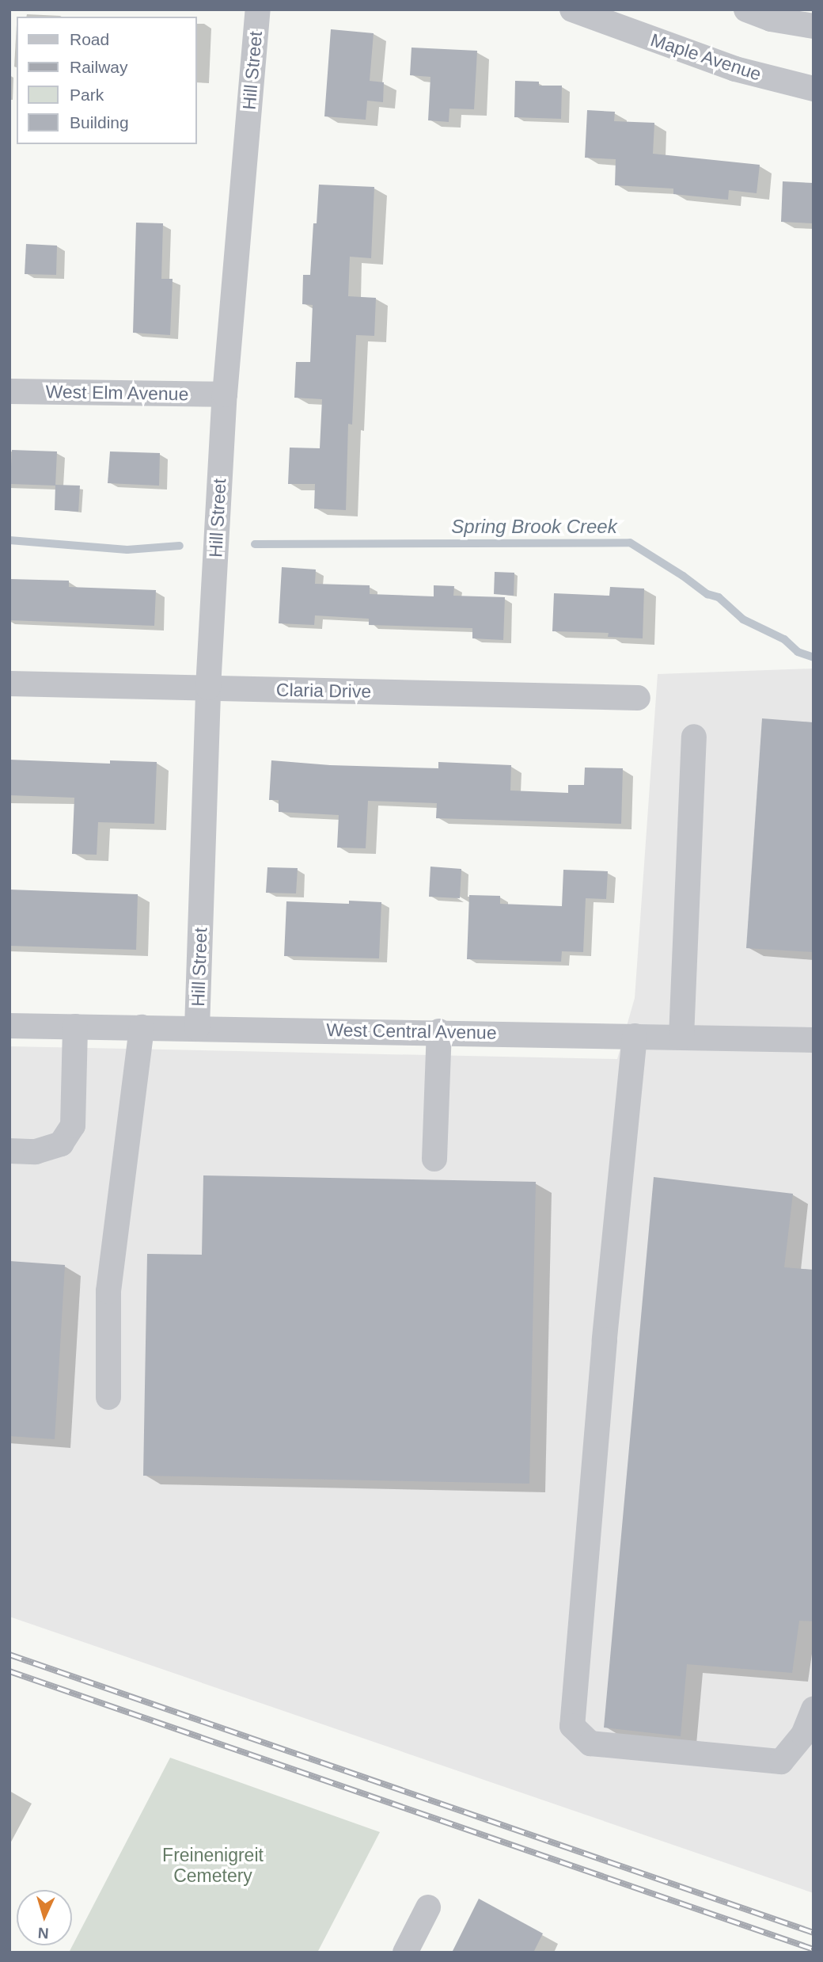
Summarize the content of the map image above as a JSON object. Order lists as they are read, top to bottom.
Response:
{
  "streets": {
    "street": [
      "Maple Avenue",
      "Hill Street",
      "West Elm Avenue",
      "Claria Drive",
      "West Central Avenue"
    ]
  },
  "crossings": [
    ["Hill Street", "West Elm Avenue"],
    ["Hill Street", "Claria Drive"],
    ["Hill Street", "West Central Avenue"]
  ],
  "water": ["Spring Brook Creek"],
  "parks": ["Freinenigreit Cemetery"],
  "legend": [
    "Road",
    "Railway",
    "Park",
    "Building"
  ],
  "north": "bottom"
}
